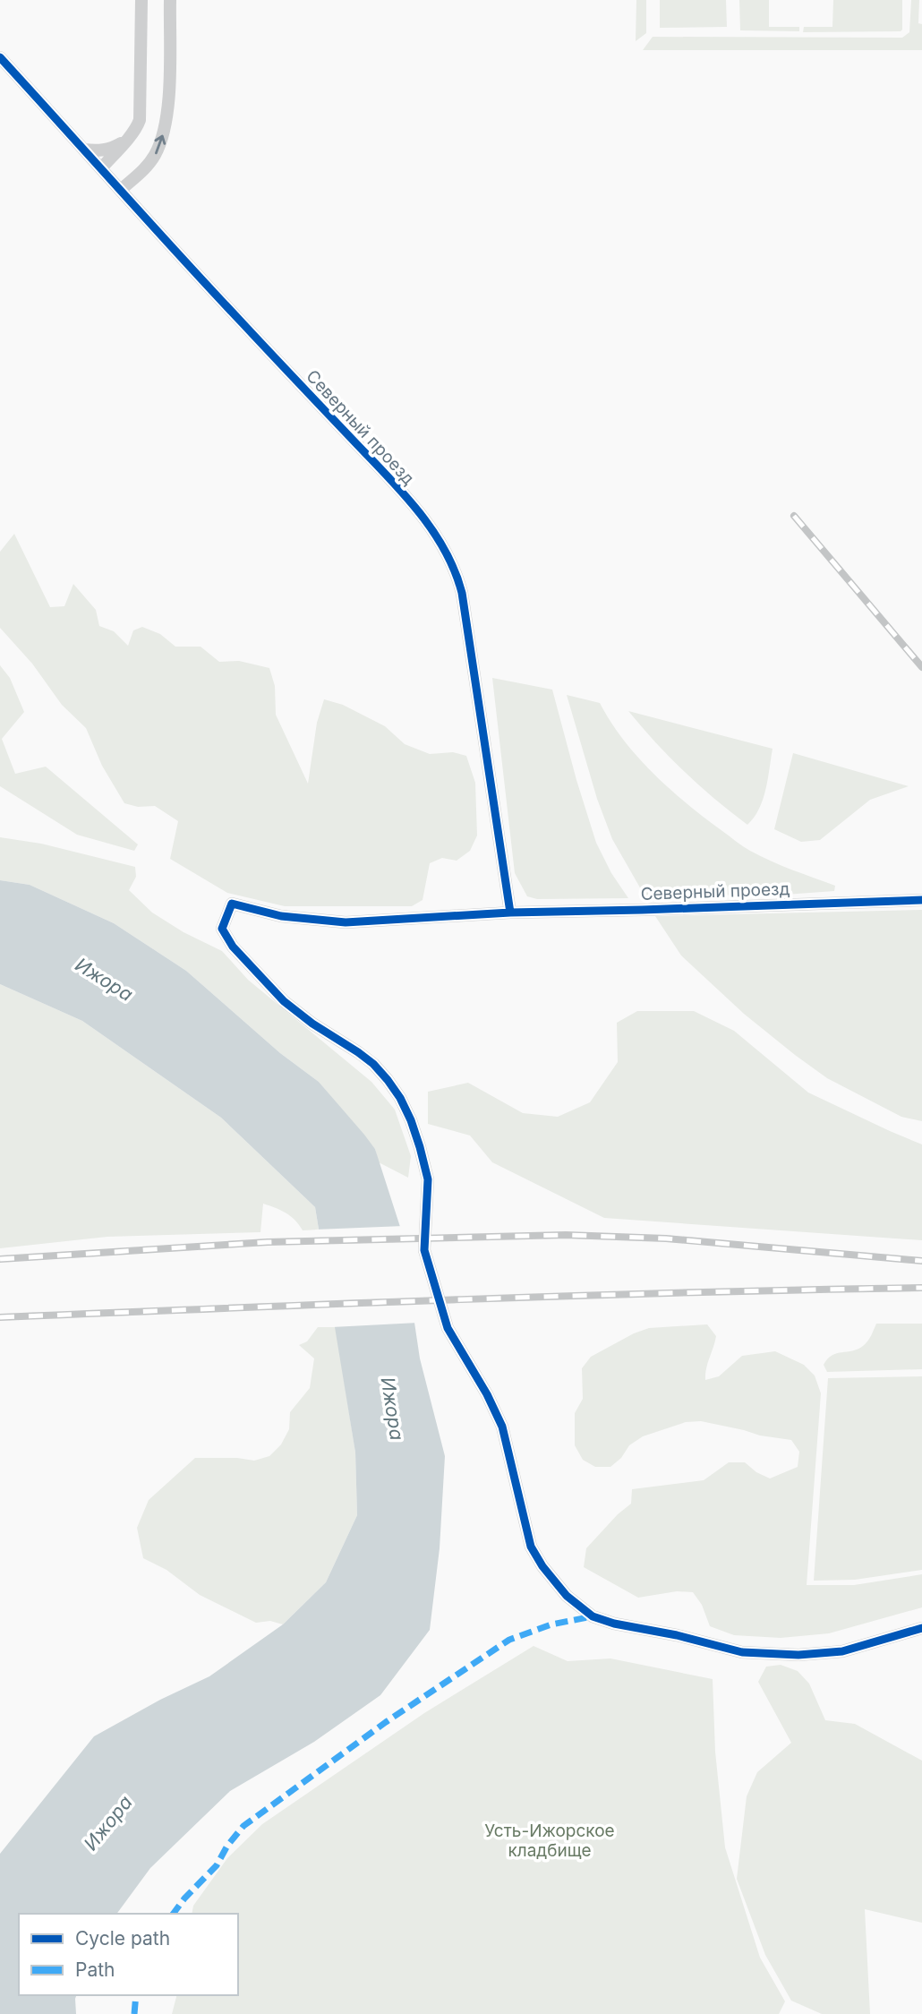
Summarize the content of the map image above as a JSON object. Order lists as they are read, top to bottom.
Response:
{
  "streets": {
    "street": ["Северный проезд"]
  },
  "water": ["Ижора"],
  "parks": ["Усть-Ижорское кладбище"],
  "legend": ["Cycle path", "Path"]
}
